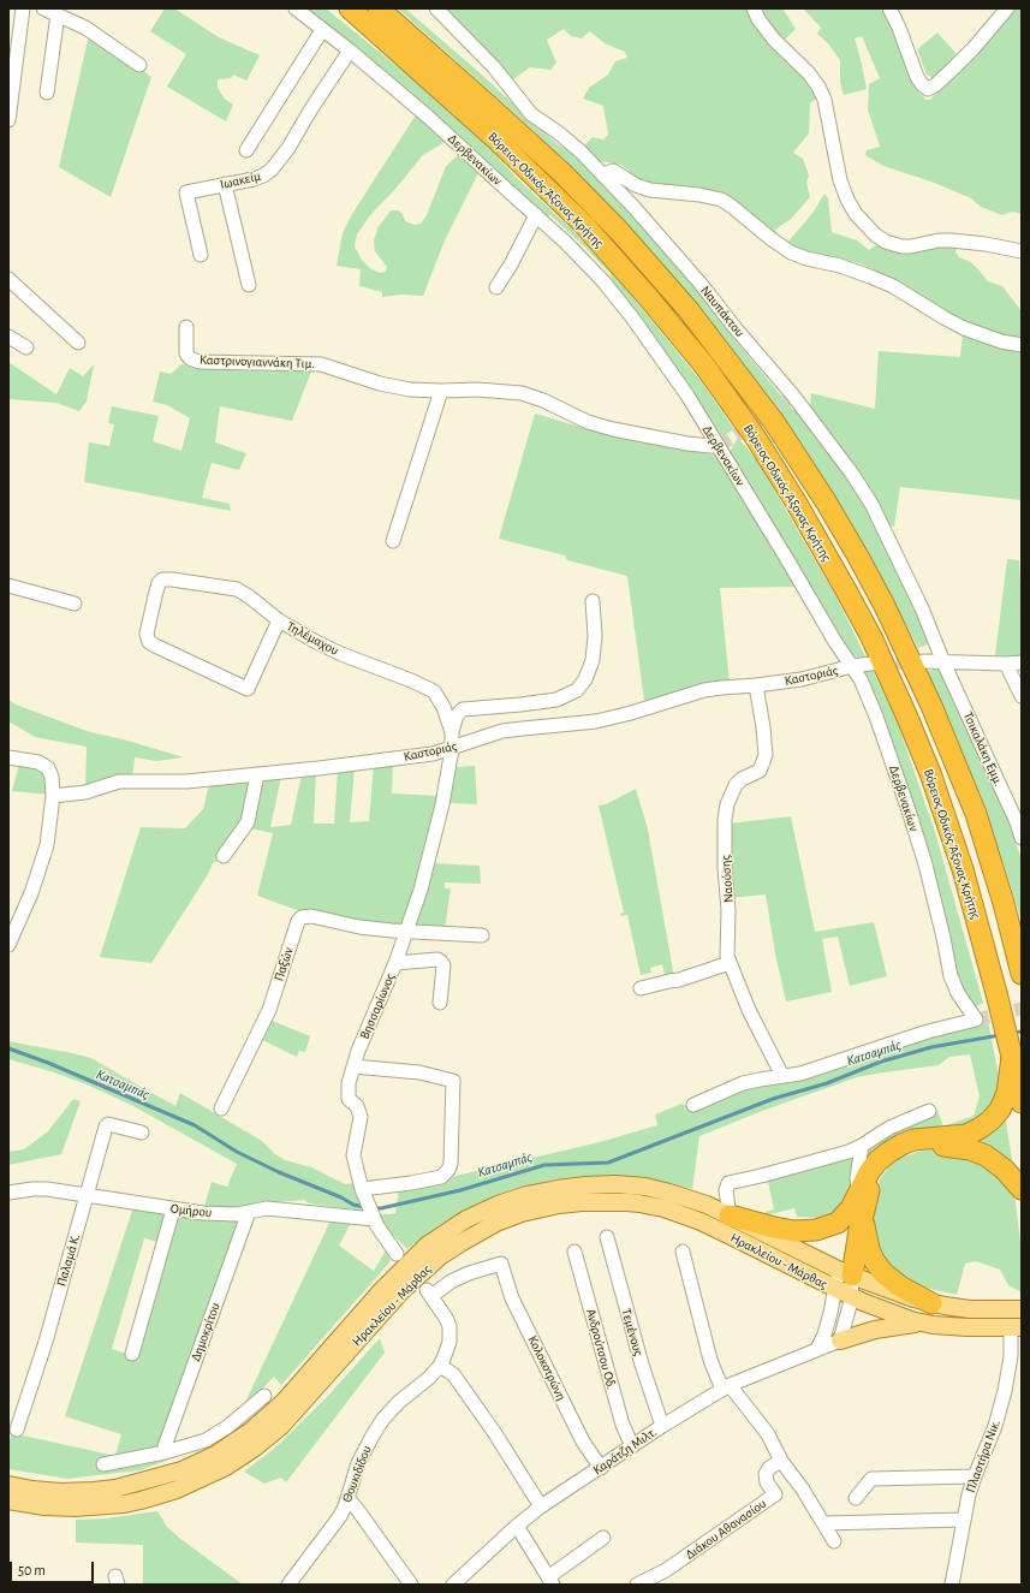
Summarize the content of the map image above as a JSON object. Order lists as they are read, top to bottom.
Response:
{
  "streets": {
    "highway": ["Βόρειος Οδικός Άξονας Κρήτης"],
    "main road": ["Ηρακλείου - Μάρθας"],
    "street": [
      "Δερβενακίων",
      "Ιωακείμ",
      "Ναυπάκτου",
      "Καστρινογιαννάκη Τιμ.",
      "Τηλέμαχου",
      "Καστοριάς",
      "Τσικαλάκη Εμμ.",
      "Ναούσης",
      "Παξών",
      "Βησσαρίωνος",
      "Ομήρου",
      "Παλαμά Κ.",
      "Δημοκρίτου",
      "Τεμένους",
      "Ανδρούτσου Οδ.",
      "Κολοκοτρώνη",
      "Καράτζη Μιλτ.",
      "Πλαστήρα Νικ.",
      "Θουκιδίδου",
      "Διάκου Αθανασίου"
    ]
  },
  "crossings": [
    ["Δερβενακίων", "Ιωακείμ"],
    ["Δερβενακίων", "Καστρινογιαννάκη Τιμ."],
    ["Δερβενακίων", "Καστοριάς"],
    ["Δερβενακίων", "Ναούσης"],
    ["Ναυπάκτου", "Τσικαλάκη Εμμ."],
    ["Τηλέμαχου", "Καστοριάς"],
    ["Τηλέμαχου", "Βησσαρίωνος"],
    ["Καστοριάς", "Ναούσης"],
    ["Καστοριάς", "Βησσαρίωνος"],
    ["Παξών", "Βησσαρίωνος"],
    ["Βησσαρίωνος", "Ομήρου"],
    ["Ομήρου", "Παλαμά Κ."],
    ["Ομήρου", "Δημοκρίτου"],
    ["Τεμένους", "Καράτζη Μιλτ."],
    ["Ανδρούτσου Οδ.", "Καράτζη Μιλτ."],
    ["Κολοκοτρώνη", "Καράτζη Μιλτ."],
    ["Κολοκοτρώνη", "Θουκιδίδου"]
  ],
  "water": ["Κατσαμπάς"],
  "scale_bar": "50 m"
}
